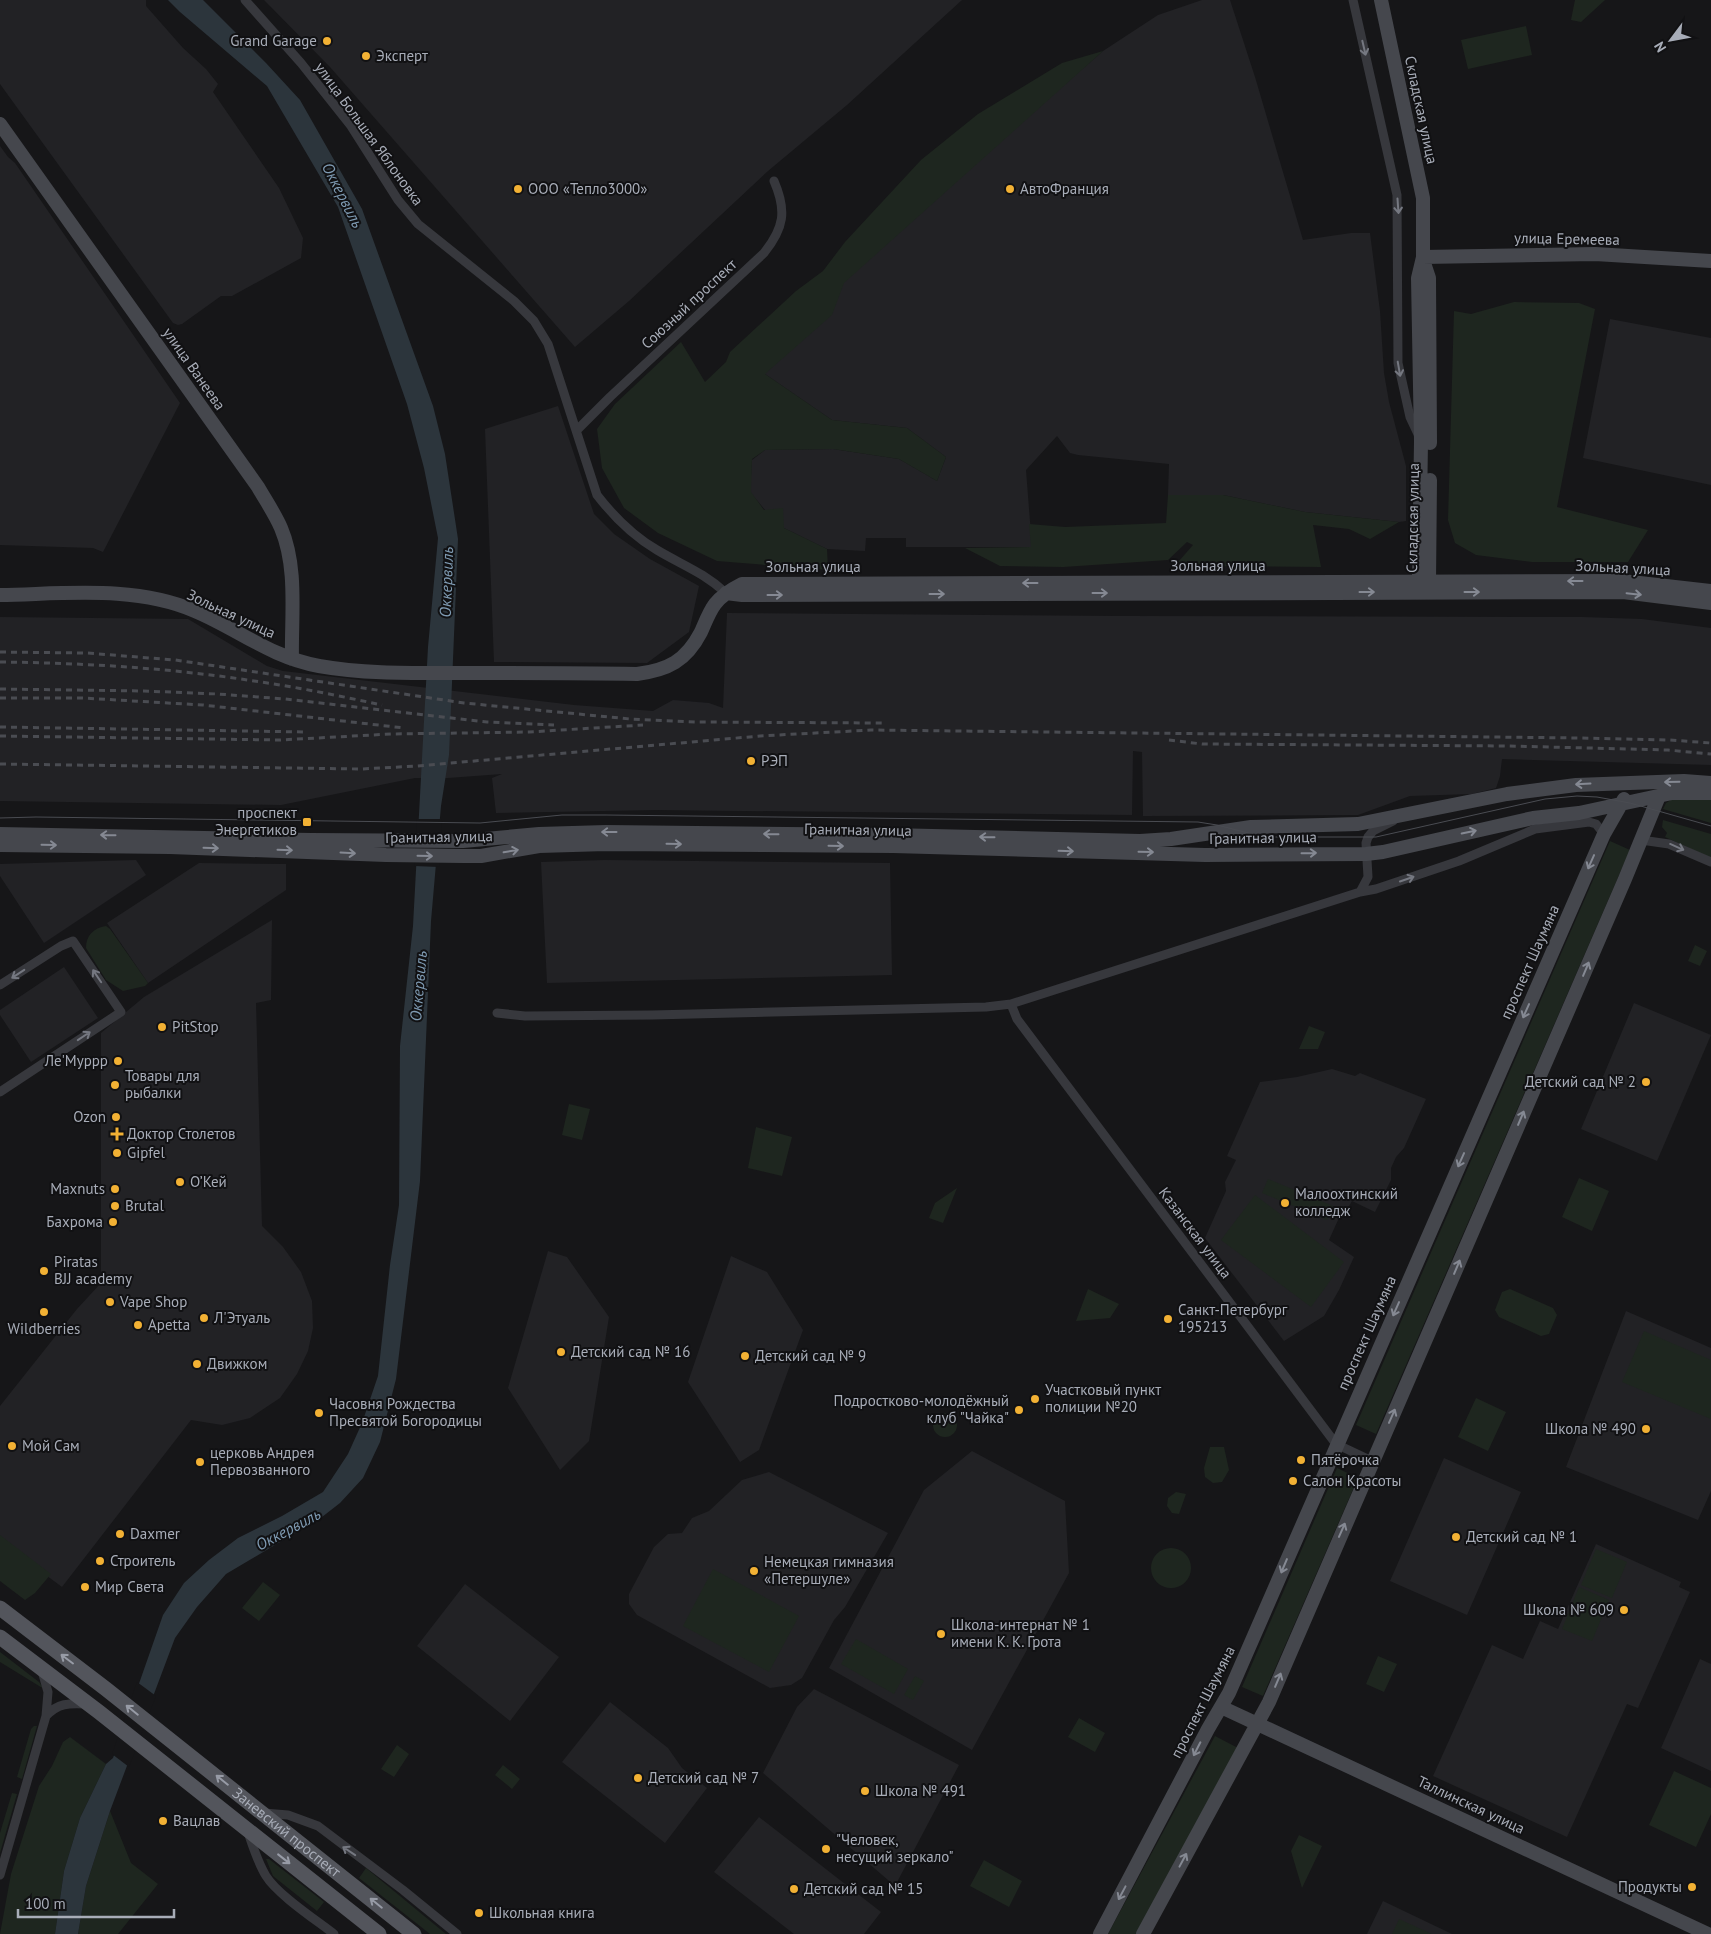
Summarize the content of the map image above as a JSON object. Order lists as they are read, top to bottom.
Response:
{
  "streets": {
    "main road": ["Заневский проспект"],
    "street": [
      "Складская улица",
      "улица Большая Яблоновка",
      "улица Еремеева",
      "Союзный проспект",
      "улица Ванеева",
      "Зольная улица",
      "Гранитная улица",
      "проспект Шаумяна",
      "Казанская улица",
      "Таллинская улица"
    ]
  },
  "crossings": [
    ["Складская улица", "улица Еремеева"],
    ["Складская улица", "Зольная улица"],
    ["улица Большая Яблоновка", "Союзный проспект"],
    ["улица Большая Яблоновка", "Зольная улица"],
    ["улица Ванеева", "Зольная улица"],
    ["Гранитная улица", "проспект Шаумяна"],
    ["Гранитная улица", "Казанская улица"],
    ["проспект Шаумяна", "Казанская улица"],
    ["проспект Шаумяна", "Таллинская улица"]
  ],
  "water": ["Оккервиль"],
  "places": {
    "other": [
      "Grand Garage",
      "Эксперт",
      "ООО «Тепло3000»",
      "АвтоФранция",
      "РЭП",
      "PitStop",
      "Ле'Муррр",
      "Детский сад № 2",
      "Товары для рыбалки",
      "Ozon",
      "Gipfel",
      "О’Кей",
      "Maxnuts",
      "Малоохтинский колледж",
      "Brutal",
      "Бахрома",
      "Piratas BJJ academy",
      "Vape Shop",
      "Wildberries",
      "Л'Этуаль",
      "Санкт-Петербург 195213",
      "Apetta",
      "Детский сад № 16",
      "Детский сад № 9",
      "Движком",
      "Участковый пункт полиции №20",
      "Подростково-молодёжный клуб \"Чайка\"",
      "Часовня Рождества Пресвятой Богородицы",
      "Школа № 490",
      "Мой Сам",
      "Пятёрочка",
      "церковь Андрея Первозванного",
      "Салон Красоты",
      "Daxmer",
      "Детский сад № 1",
      "Строитель",
      "Немецкая гимназия «Петершуле»",
      "Мир Света",
      "Школа № 609",
      "Школа-интернат № 1 имени К. К. Грота",
      "Детский сад № 7",
      "Школа № 491",
      "Вацлав",
      "\"Человек, несущий зеркало\"",
      "Продукты",
      "Детский сад № 15",
      "Школьная книга"
    ],
    "transit": ["проспект Энергетиков"],
    "health": ["Доктор Столетов"]
  },
  "scale_bar": "100 m",
  "north": "bottom left"
}
